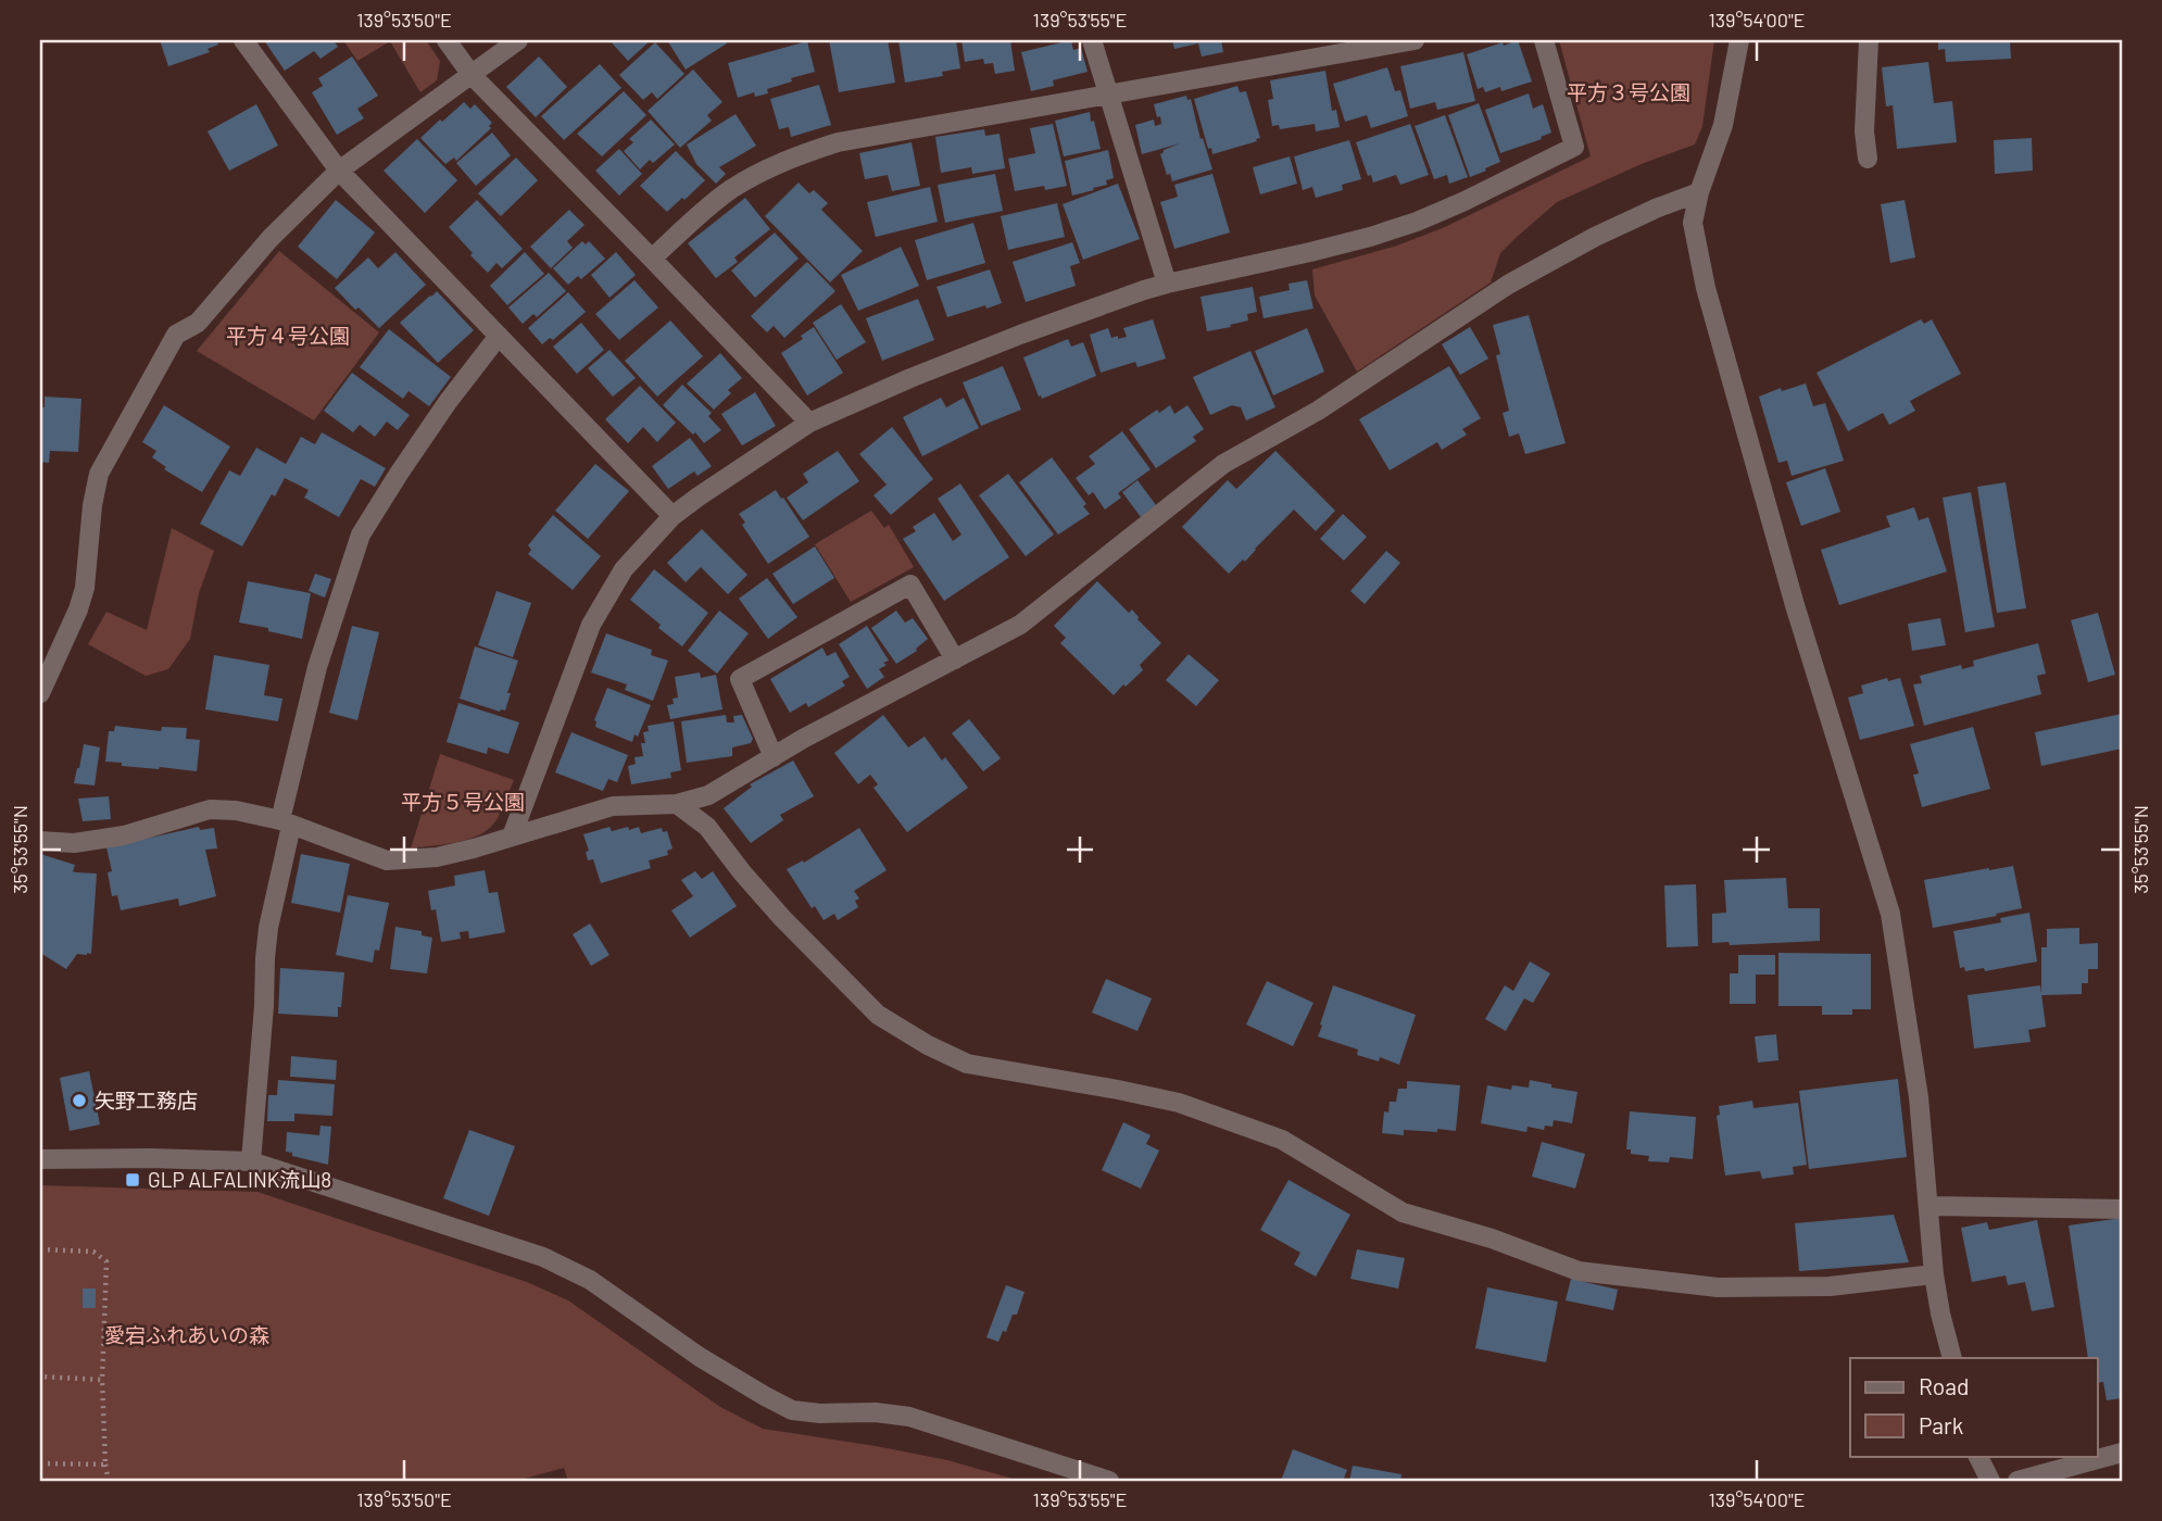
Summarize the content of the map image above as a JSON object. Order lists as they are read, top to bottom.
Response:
{
  "parks": [
    "平方３号公園",
    "平方４号公園",
    "平方５号公園",
    "愛宕ふれあいの森"
  ],
  "places": {
    "other": ["矢野工務店"],
    "transit": ["GLP ALFALINK流山8"]
  },
  "legend": ["Road", "Park"],
  "coordinates": [
    "139°53'50\"E",
    "139°53'55\"E",
    "139°54'00\"E",
    "35°53'55\"N"
  ]
}
